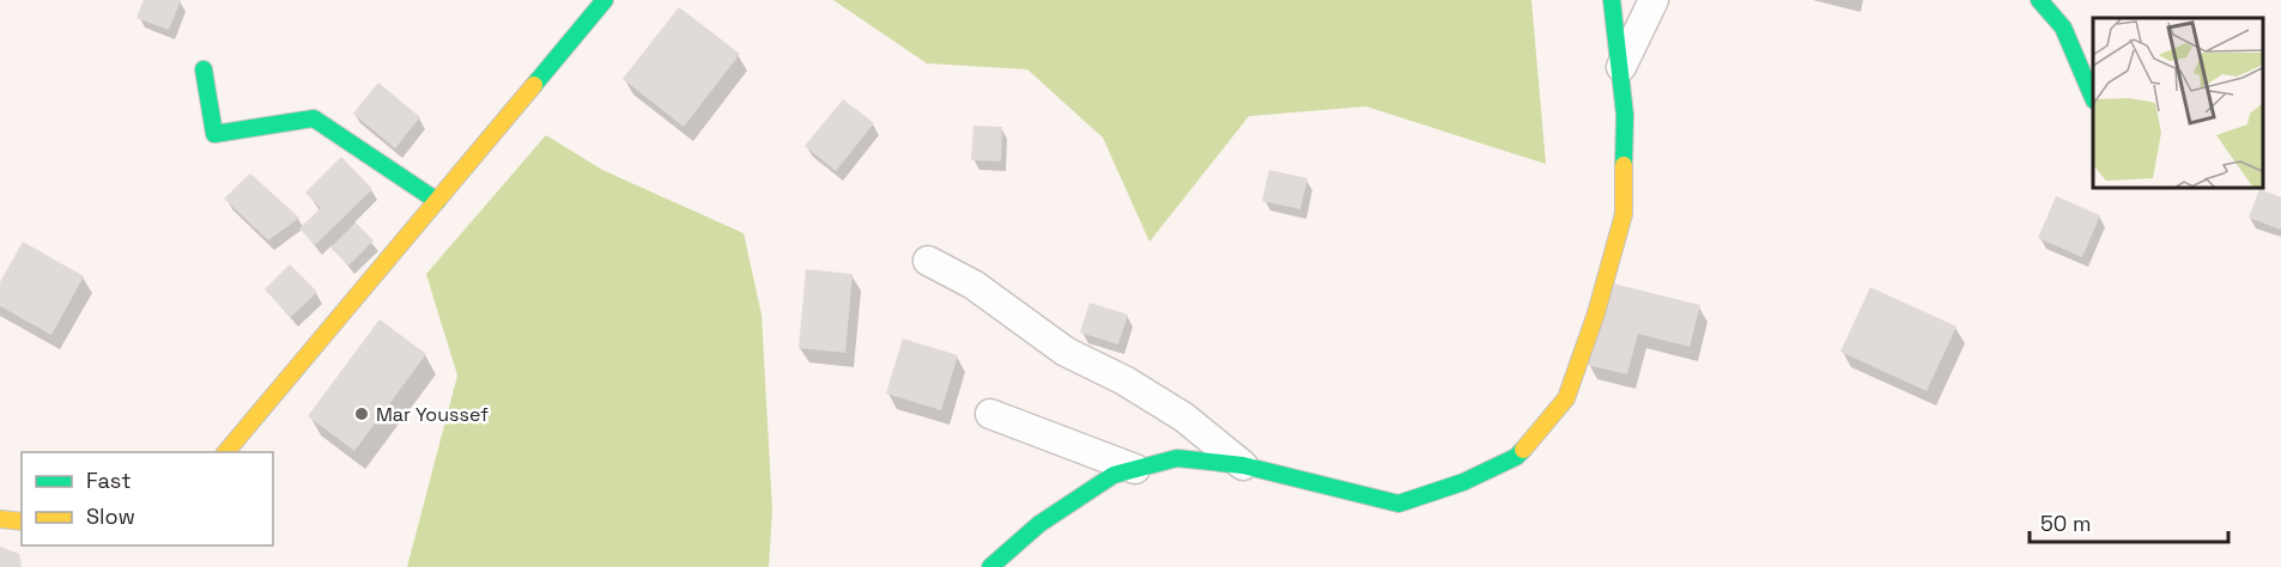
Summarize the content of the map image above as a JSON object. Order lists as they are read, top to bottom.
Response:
{
  "places": ["Mar Youssef"],
  "legend": ["Fast", "Slow"],
  "scale_bar": "50 m"
}
